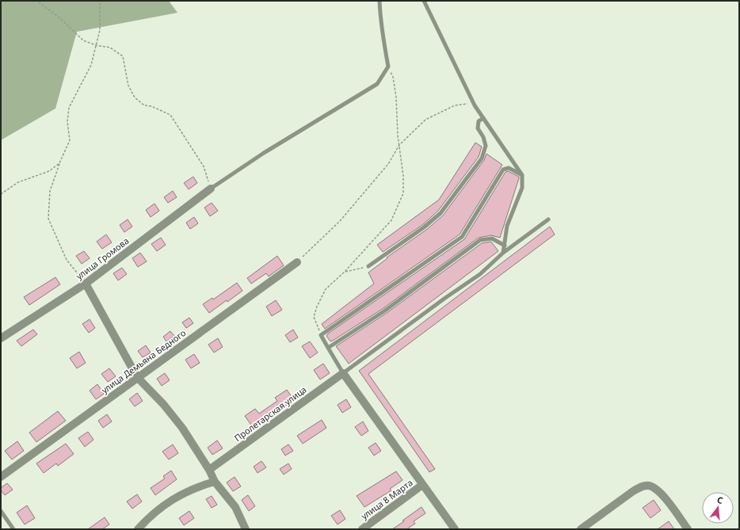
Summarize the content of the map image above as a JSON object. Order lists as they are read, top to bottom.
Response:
{
  "streets": {
    "street": [
      "улица Громова",
      "улица Демьяна Бедного",
      "Пролетарская улица",
      "улица 8 Марта"
    ]
  },
  "north": "top"
}
